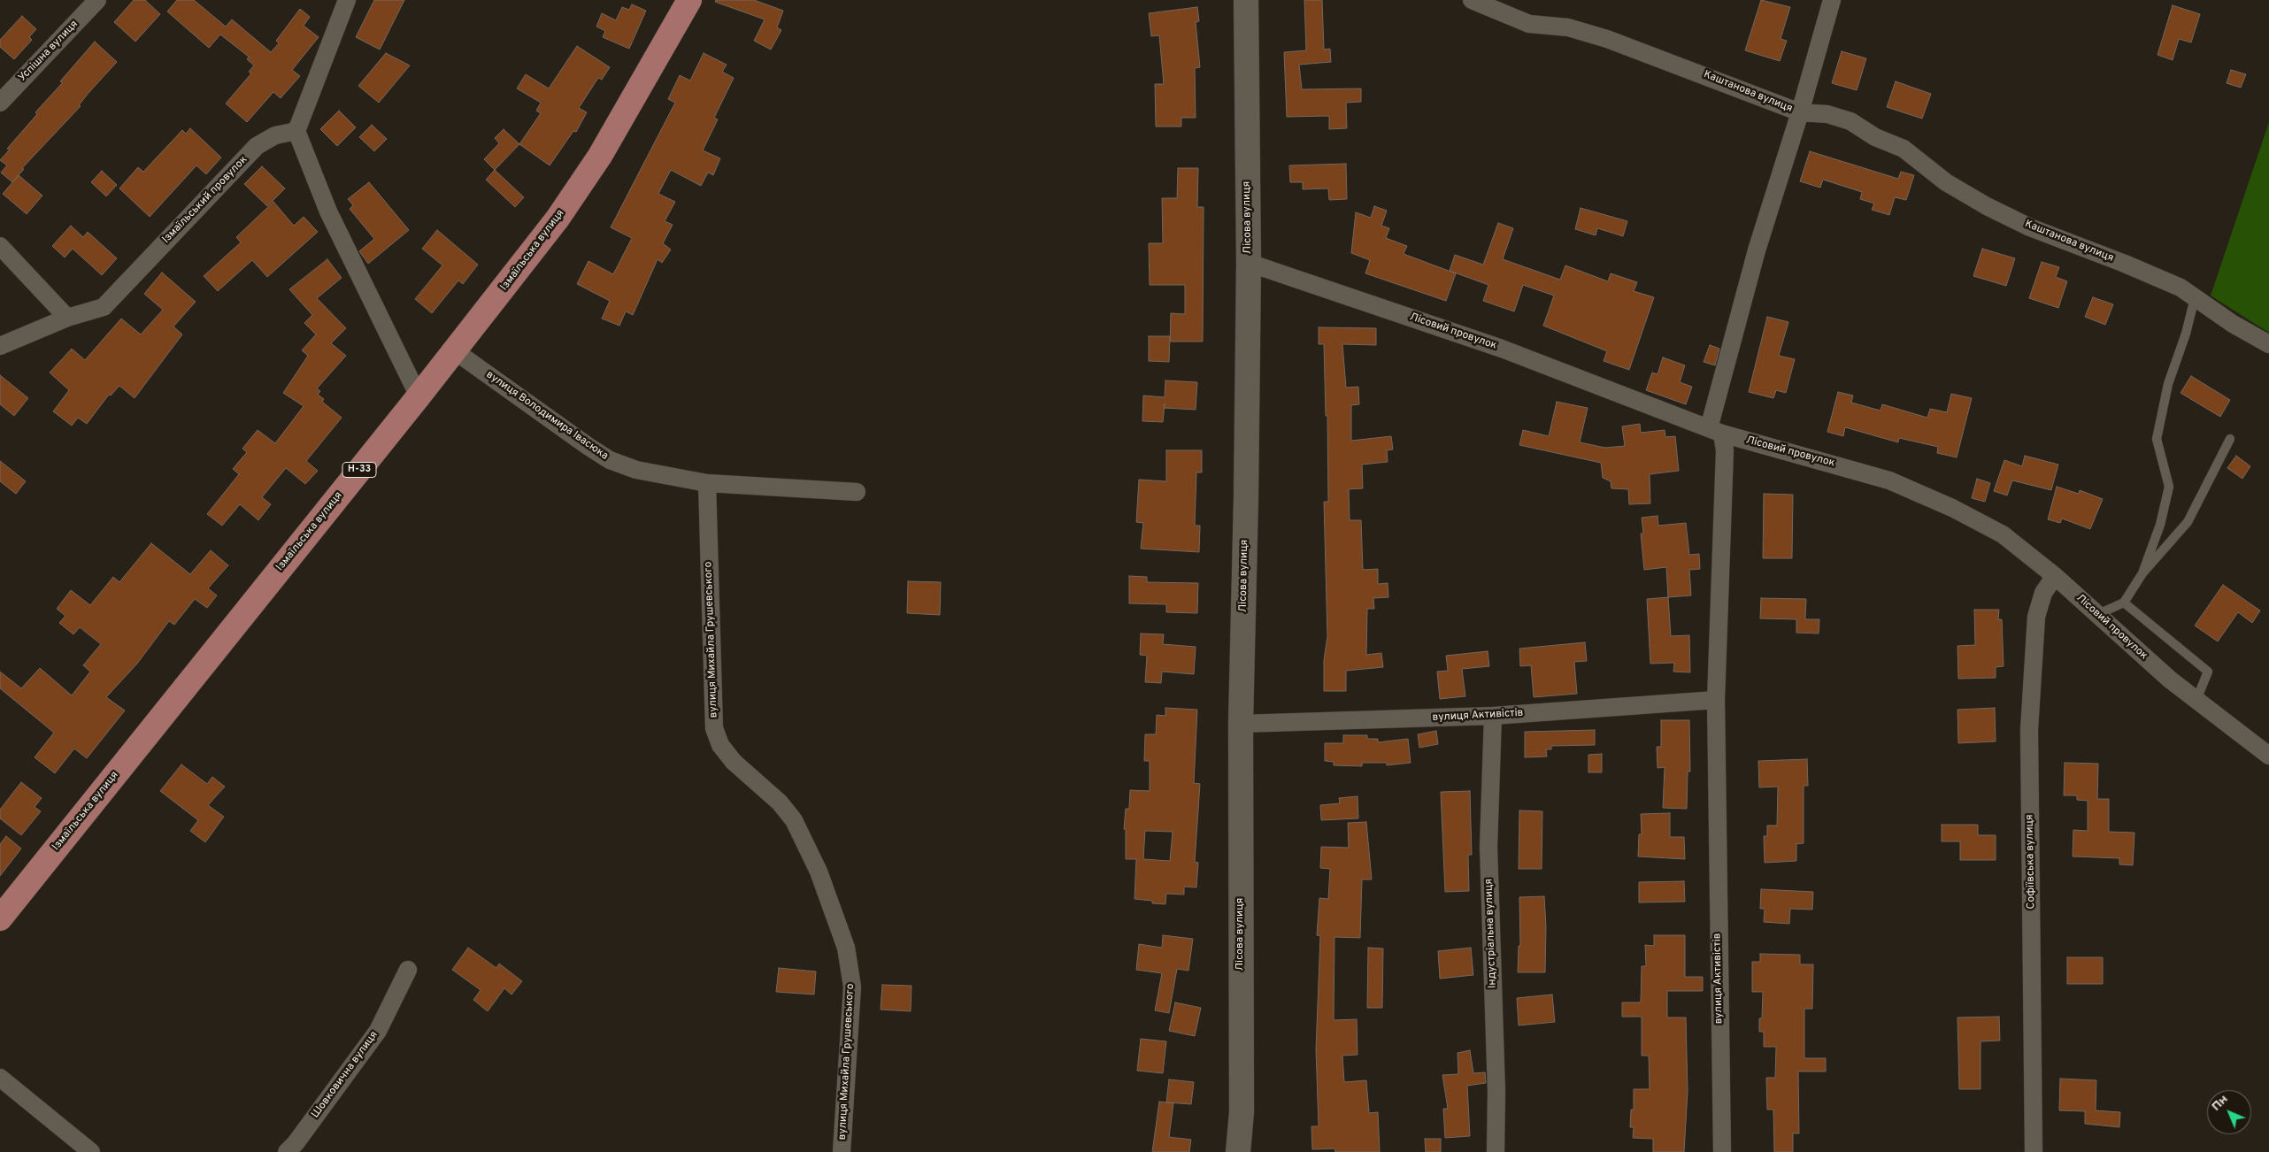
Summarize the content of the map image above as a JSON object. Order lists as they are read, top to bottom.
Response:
{
  "streets": {
    "main road": ["Ізмаїльська вулиця", "Н-33"],
    "street": [
      "Успішна вулиця",
      "Каштанова вулиця",
      "Ізмаїльський провулок",
      "Лісова вулиця",
      "Лісовий провулок",
      "вулиця Володимира Івасюка",
      "вулиця Михайла Грушевського",
      "вулиця Активістів",
      "Софіївська вулиця",
      "Індустріальна вулиця",
      "Шовковична вулиця"
    ]
  },
  "crossings": [
    ["Лісова вулиця", "Лісовий провулок"],
    ["Лісова вулиця", "вулиця Активістів"],
    ["Ізмаїльська вулиця", "вулиця Володимира Івасюка"],
    ["Лісовий провулок", "вулиця Активістів"],
    ["Лісовий провулок", "Софіївська вулиця"],
    ["вулиця Володимира Івасюка", "вулиця Михайла Грушевського"],
    ["вулиця Активістів", "Індустріальна вулиця"]
  ],
  "north": "top left"
}
